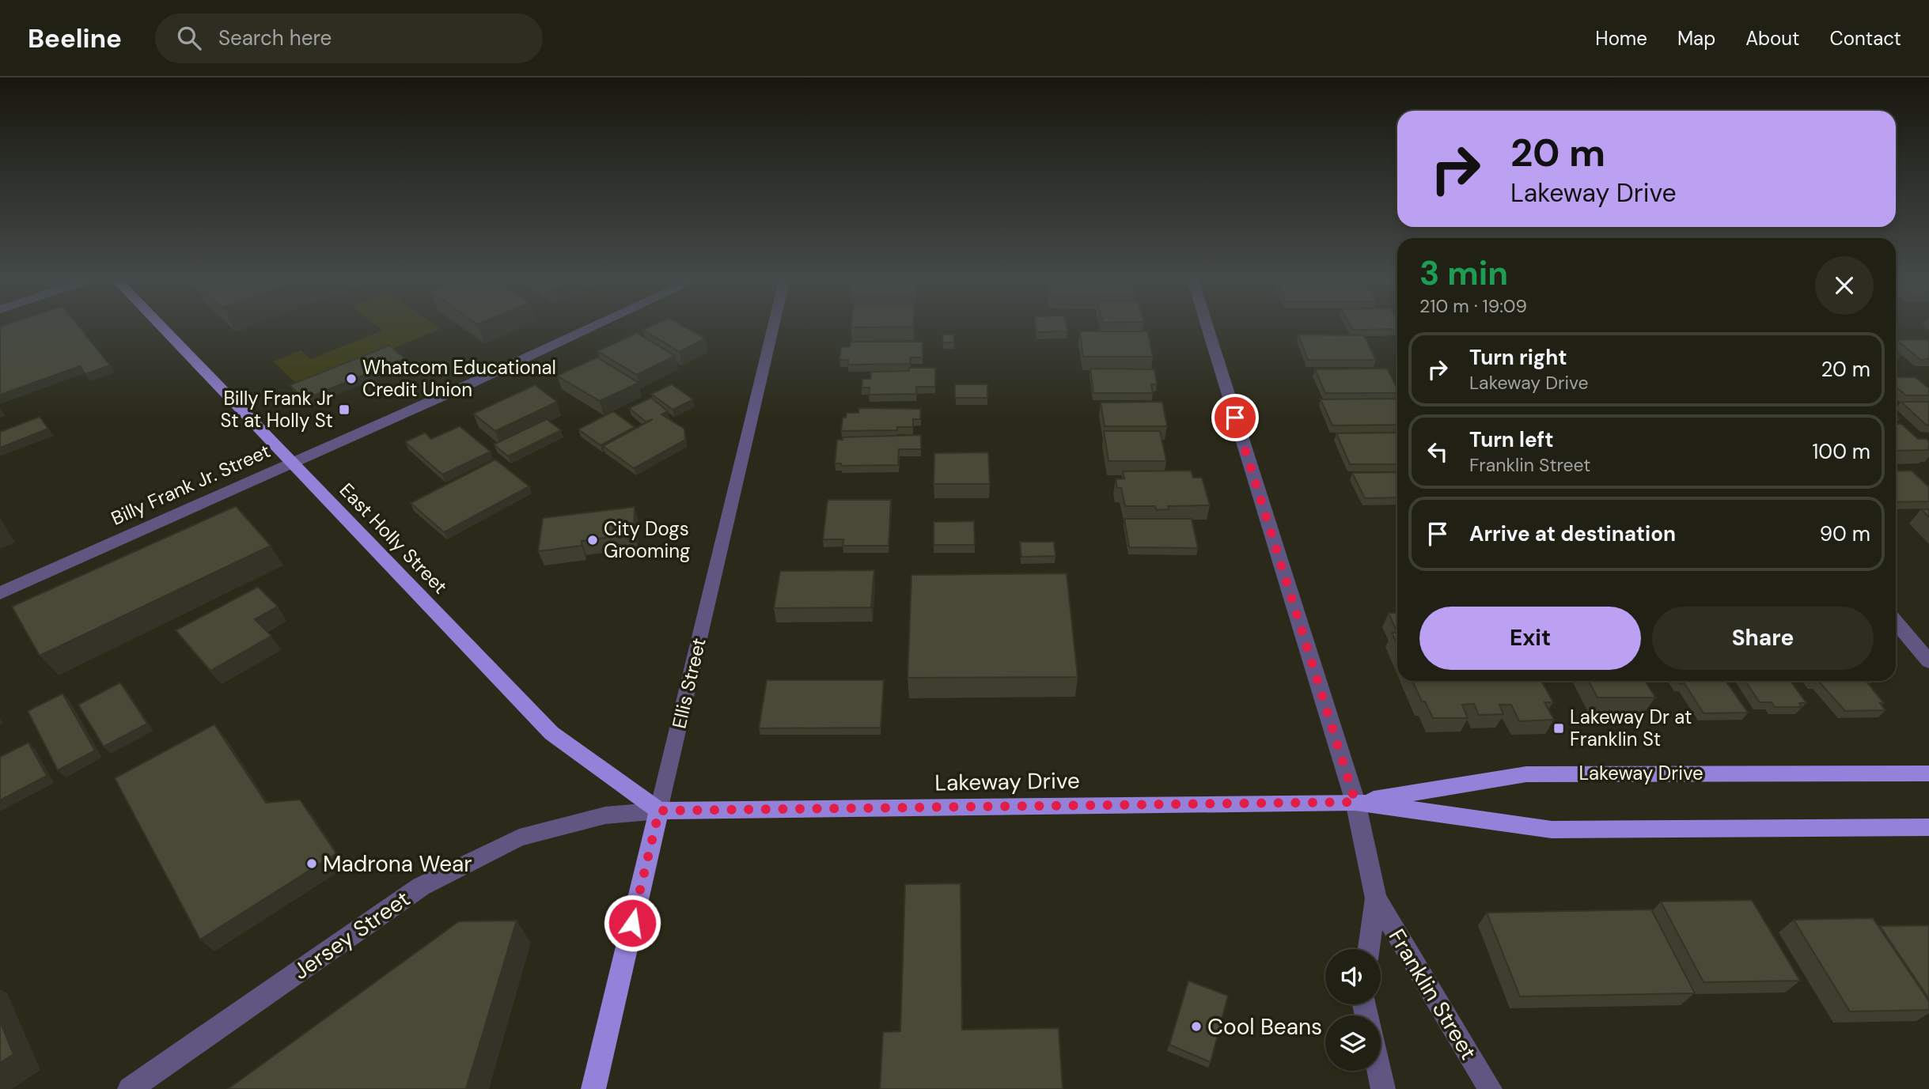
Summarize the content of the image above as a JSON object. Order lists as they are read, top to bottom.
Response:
{
  "streets": {
    "main road": ["East Holly Street", "Ellis Street", "Lakeway Drive"],
    "street": ["Billy Frank Jr. Street", "Jersey Street", "Franklin Street"]
  },
  "crossings": [
    ["Billy Frank Jr. Street", "East Holly Street"],
    ["East Holly Street", "Ellis Street"],
    ["East Holly Street", "Lakeway Drive"],
    ["East Holly Street", "Jersey Street"],
    ["Ellis Street", "Lakeway Drive"],
    ["Ellis Street", "Jersey Street"],
    ["Lakeway Drive", "Jersey Street"],
    ["Lakeway Drive", "Franklin Street"]
  ],
  "places": {
    "other": [
      "Whatcom Educational Credit Union",
      "City Dogs Grooming",
      "Madrona Wear",
      "Cool Beans"
    ],
    "transit": ["Billy Frank Jr St at Holly St", "Lakeway Dr at Franklin St"]
  },
  "page": {
    "header": "Beeline",
    "search": "Search here",
    "nav": [
      "Home",
      "Map",
      "About",
      "Contact"
    ],
    "turn": ["20 m", "Lakeway Drive"],
    "heading": ["3 min", "210 m · 19:09"],
    "list": [
      {
        "name": "Turn right",
        "note": "Lakeway Drive",
        "value": "20 m"
      },
      {
        "name": "Turn left",
        "note": "Franklin Street",
        "value": "100 m"
      },
      {
        "name": "Arrive at destination",
        "value": "90 m"
      }
    ],
    "buttons": ["Exit", "Share"]
  }
}
